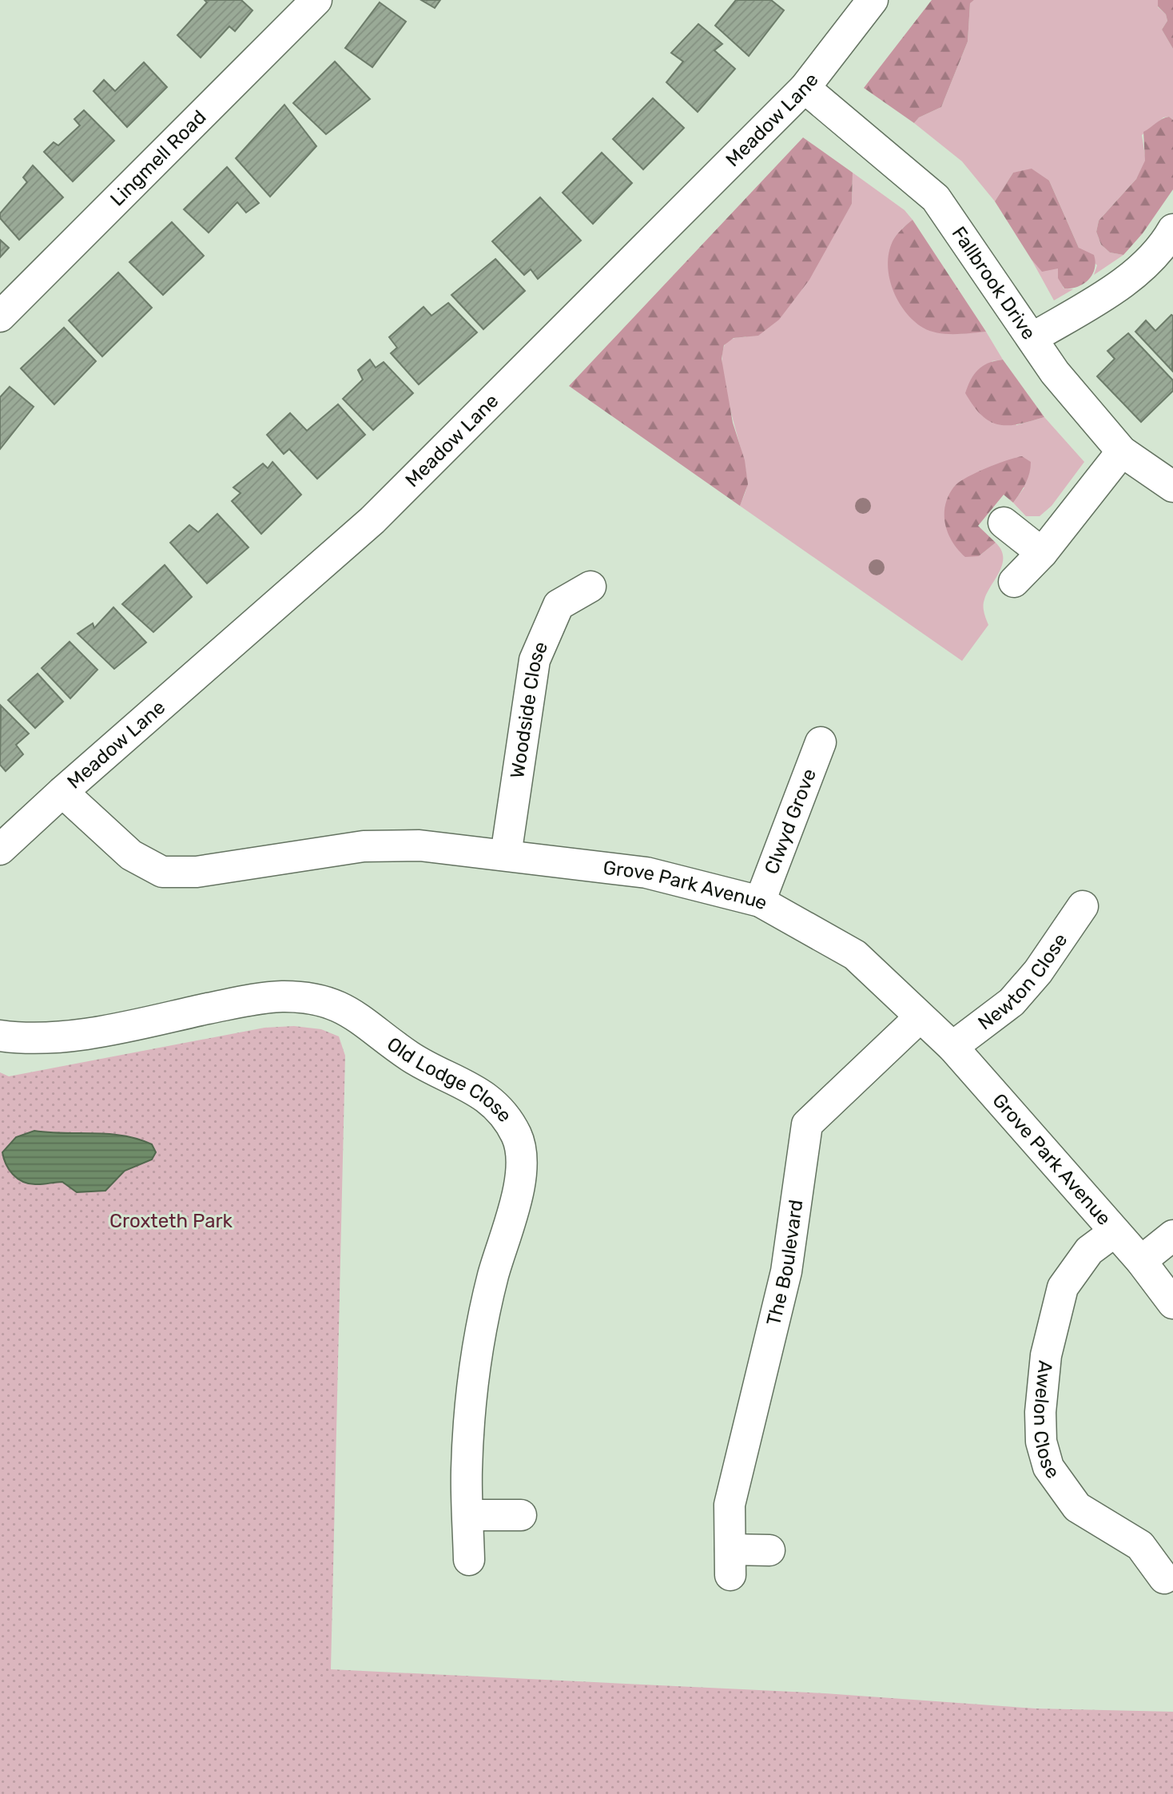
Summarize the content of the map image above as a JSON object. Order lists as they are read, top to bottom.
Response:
{
  "streets": {
    "street": [
      "Meadow Lane",
      "Lingmell Road",
      "Fallbrook Drive",
      "Woodside Close",
      "Clwyd Grove",
      "Grove Park Avenue",
      "Newton Close",
      "Old Lodge Close",
      "The Boulevard",
      "Awelon Close"
    ]
  },
  "crossings": [
    ["Meadow Lane", "Fallbrook Drive"],
    ["Meadow Lane", "Grove Park Avenue"],
    ["Woodside Close", "Grove Park Avenue"],
    ["Clwyd Grove", "Grove Park Avenue"],
    ["Grove Park Avenue", "Newton Close"],
    ["Grove Park Avenue", "The Boulevard"],
    ["Grove Park Avenue", "Awelon Close"]
  ],
  "parks": ["Croxteth Park"]
}
